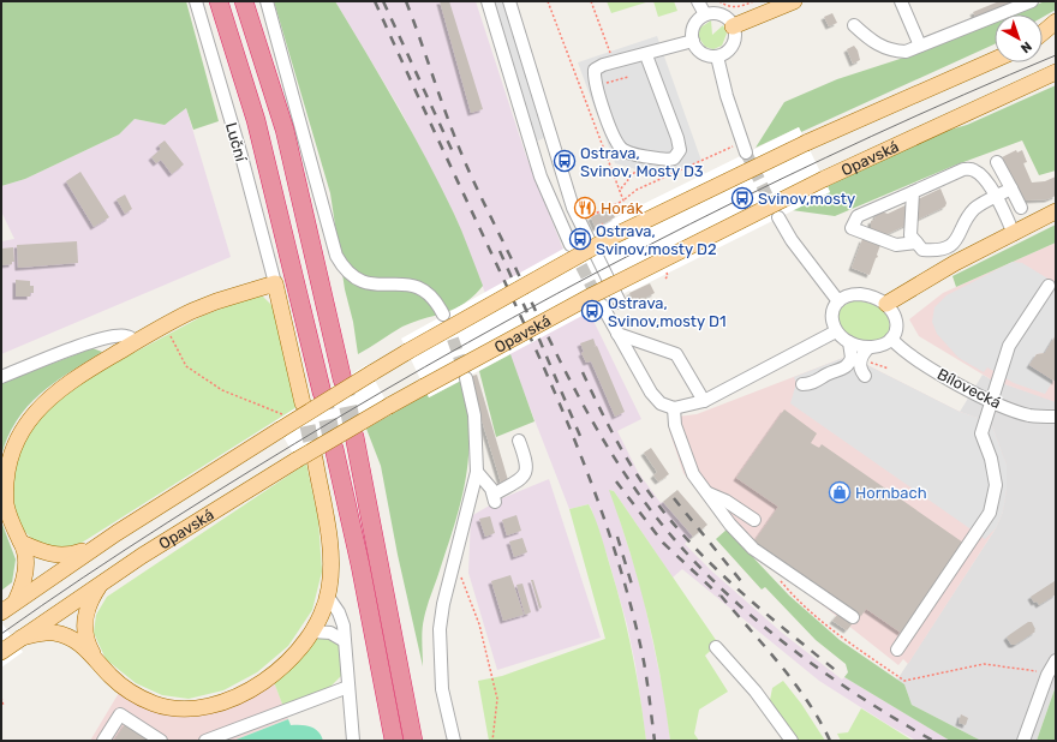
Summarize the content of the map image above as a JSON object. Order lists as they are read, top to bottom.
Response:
{
  "streets": {
    "main road": ["Opavská"],
    "street": ["Luční", "Bílovecká"]
  },
  "places": {
    "bus stop": [
      "Ostrava, Svinov, Mosty D3",
      "Svinov,mosty",
      "Ostrava, Svinov,mosty D2",
      "Ostrava, Svinov,mosty D1"
    ],
    "restaurant": ["Horák"],
    "shop": ["Hornbach"]
  },
  "north": "bottom right"
}
